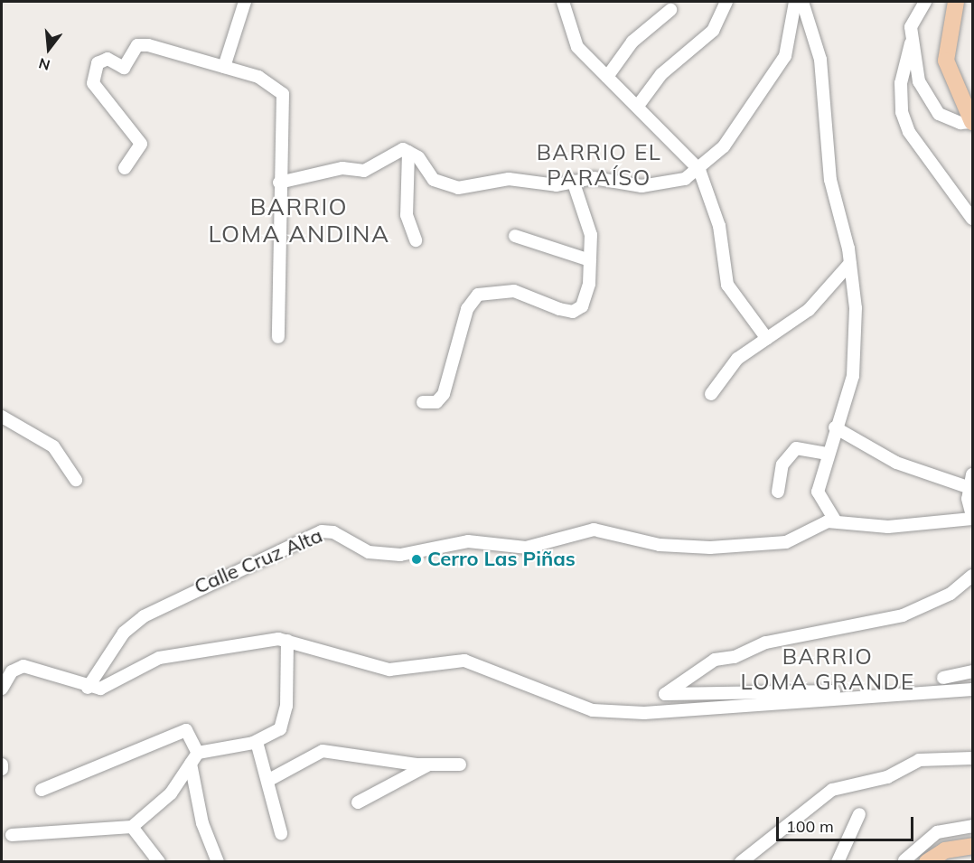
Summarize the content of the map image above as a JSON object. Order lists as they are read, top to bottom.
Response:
{
  "streets": {
    "street": ["Calle Cruz Alta"]
  },
  "districts": ["BARRIO EL PARAÍSO", "BARRIO LOMA ANDINA", "BARRIO LOMA GRANDE"],
  "places": ["Cerro Las Piñas"],
  "scale_bar": "100 m",
  "north": "bottom"
}
